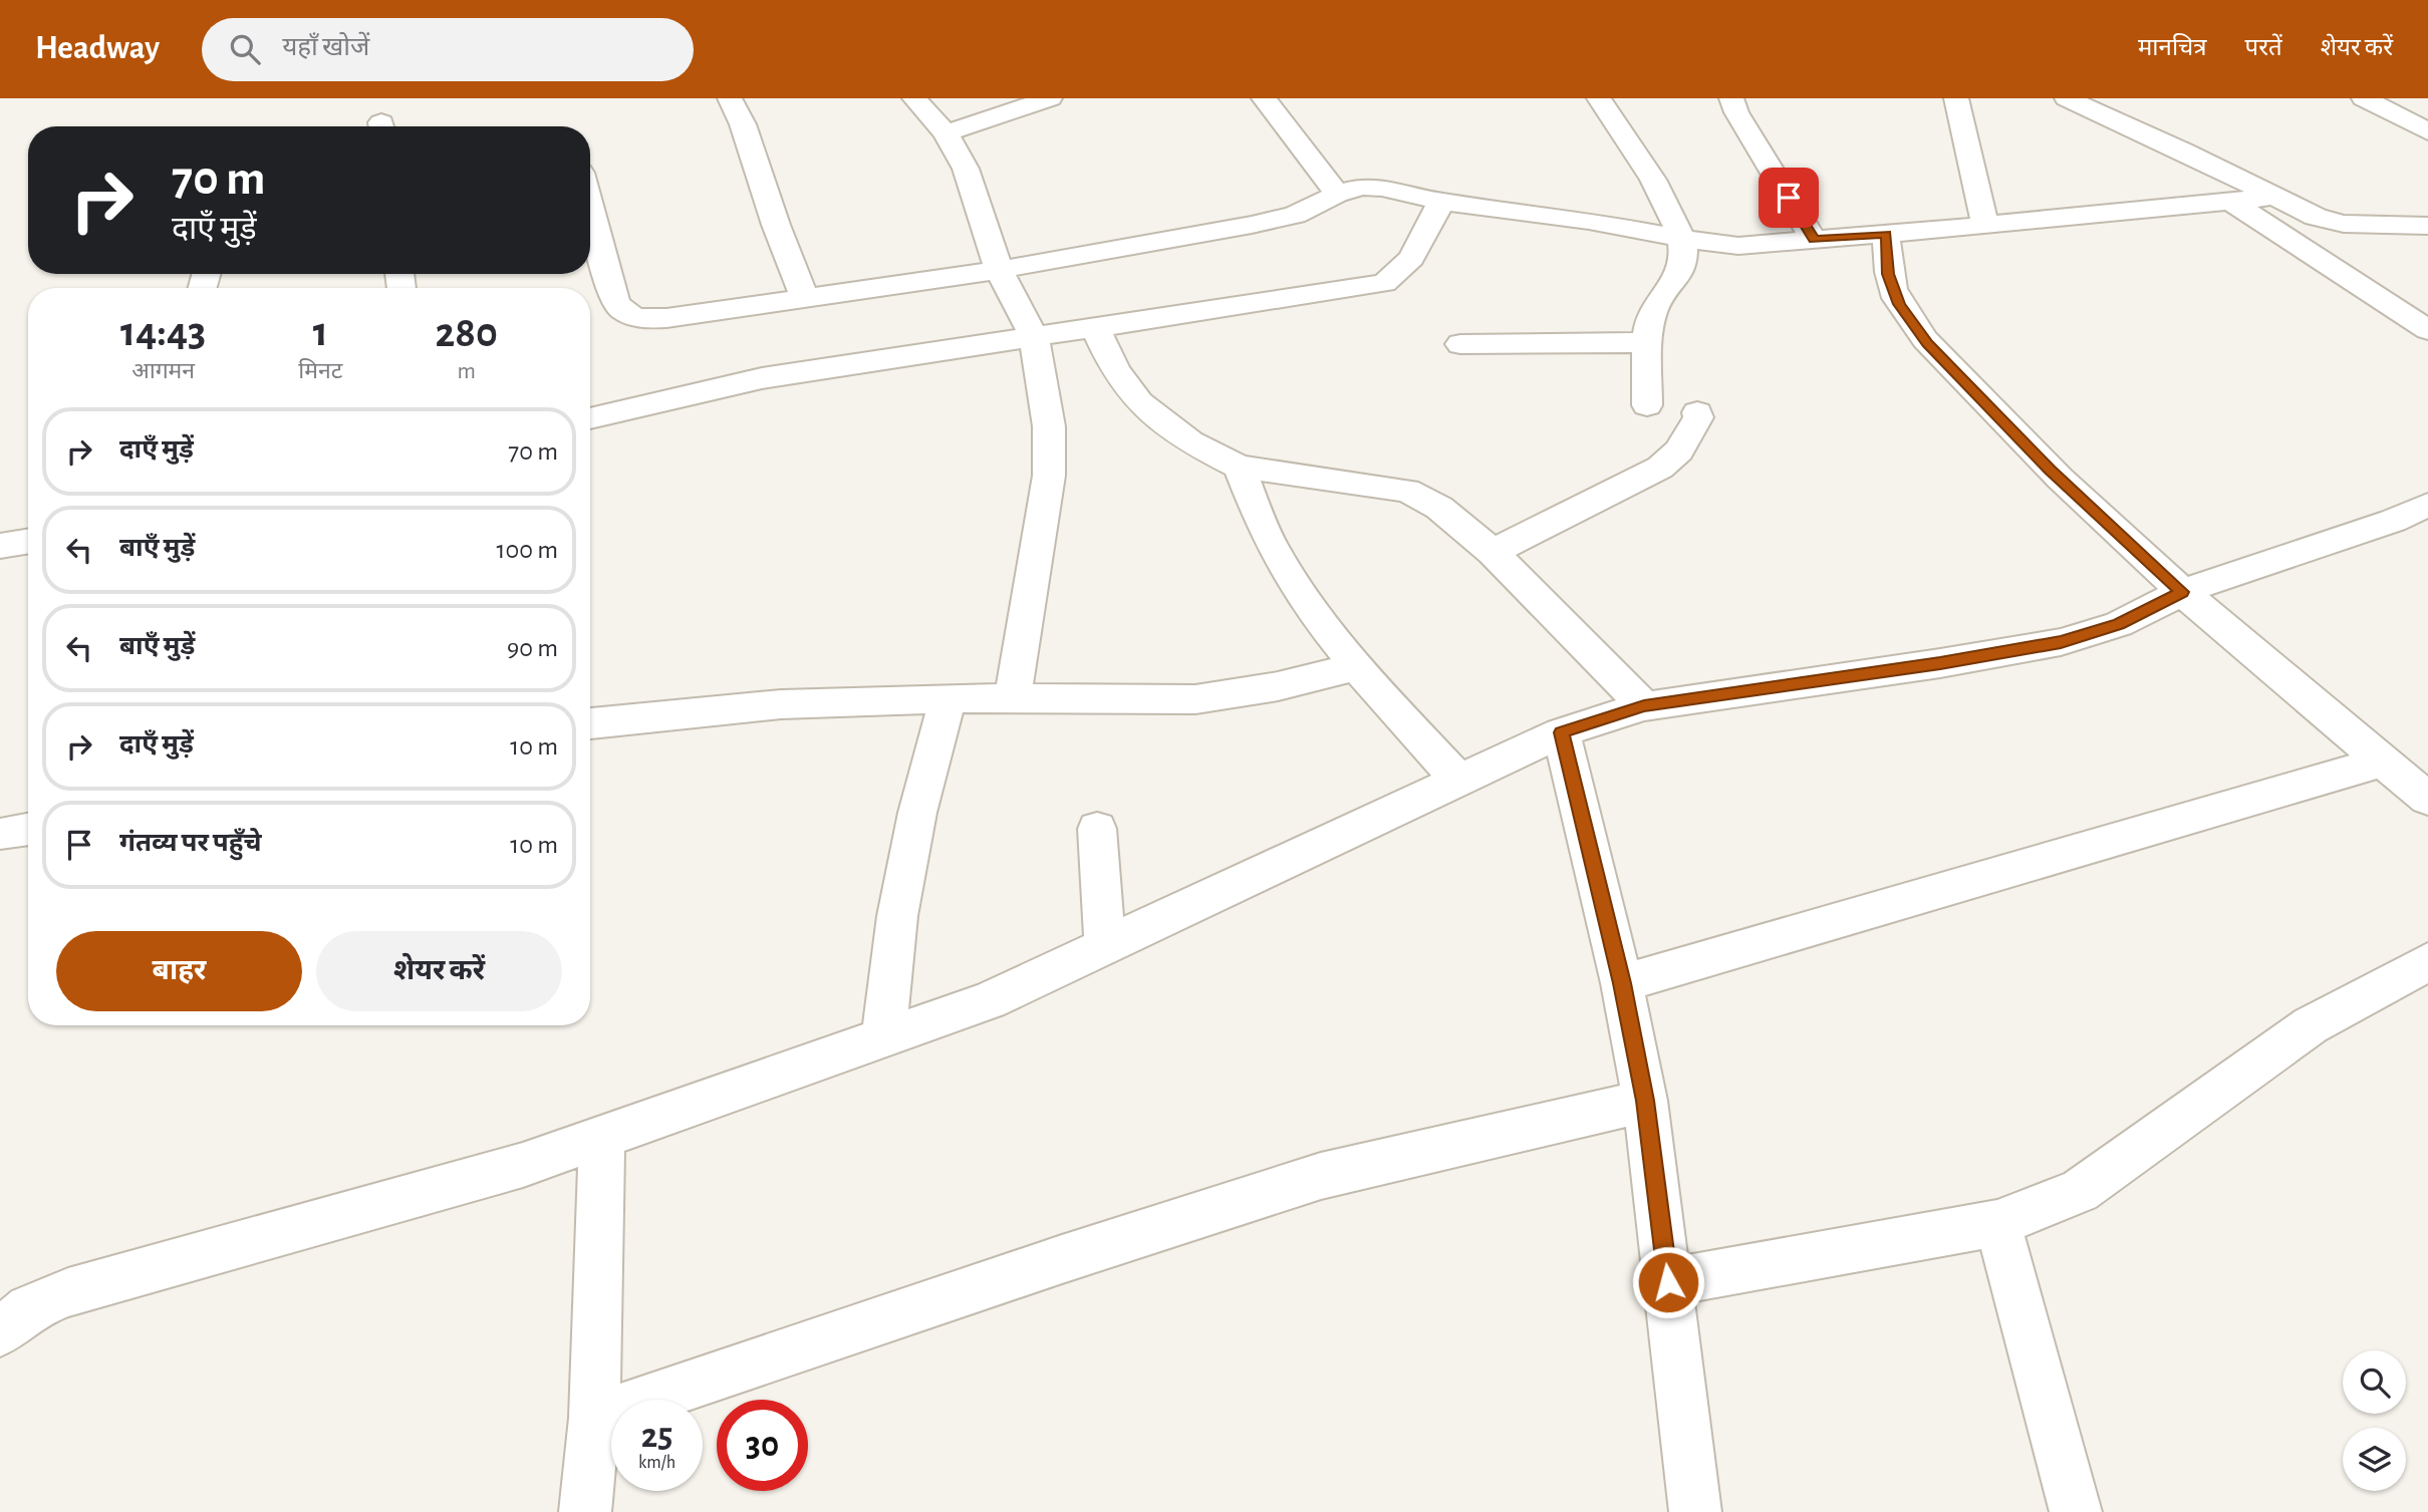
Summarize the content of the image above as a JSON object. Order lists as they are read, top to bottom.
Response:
{
  "page": {
    "header": "Headway",
    "search": "यहाँ खोजें",
    "nav": ["मानचित्र", "परतें", "शेयर करें"],
    "turn": ["70 m", "दाएँ मुड़ें"],
    "eta": [
      "14:43",
      "आगमन",
      "1",
      "मिनट",
      "280",
      "m"
    ],
    "list": [
      {
        "name": "दाएँ मुड़ें",
        "value": "70 m"
      },
      {
        "name": "बाएँ मुड़ें",
        "value": "100 m"
      },
      {
        "name": "बाएँ मुड़ें",
        "value": "90 m"
      },
      {
        "name": "दाएँ मुड़ें",
        "value": "10 m"
      },
      {
        "name": "गंतव्य पर पहुँचे",
        "value": "10 m"
      }
    ],
    "buttons": ["बाहर", "शेयर करें"],
    "speed": "25 km/h",
    "limit": "30"
  }
}
